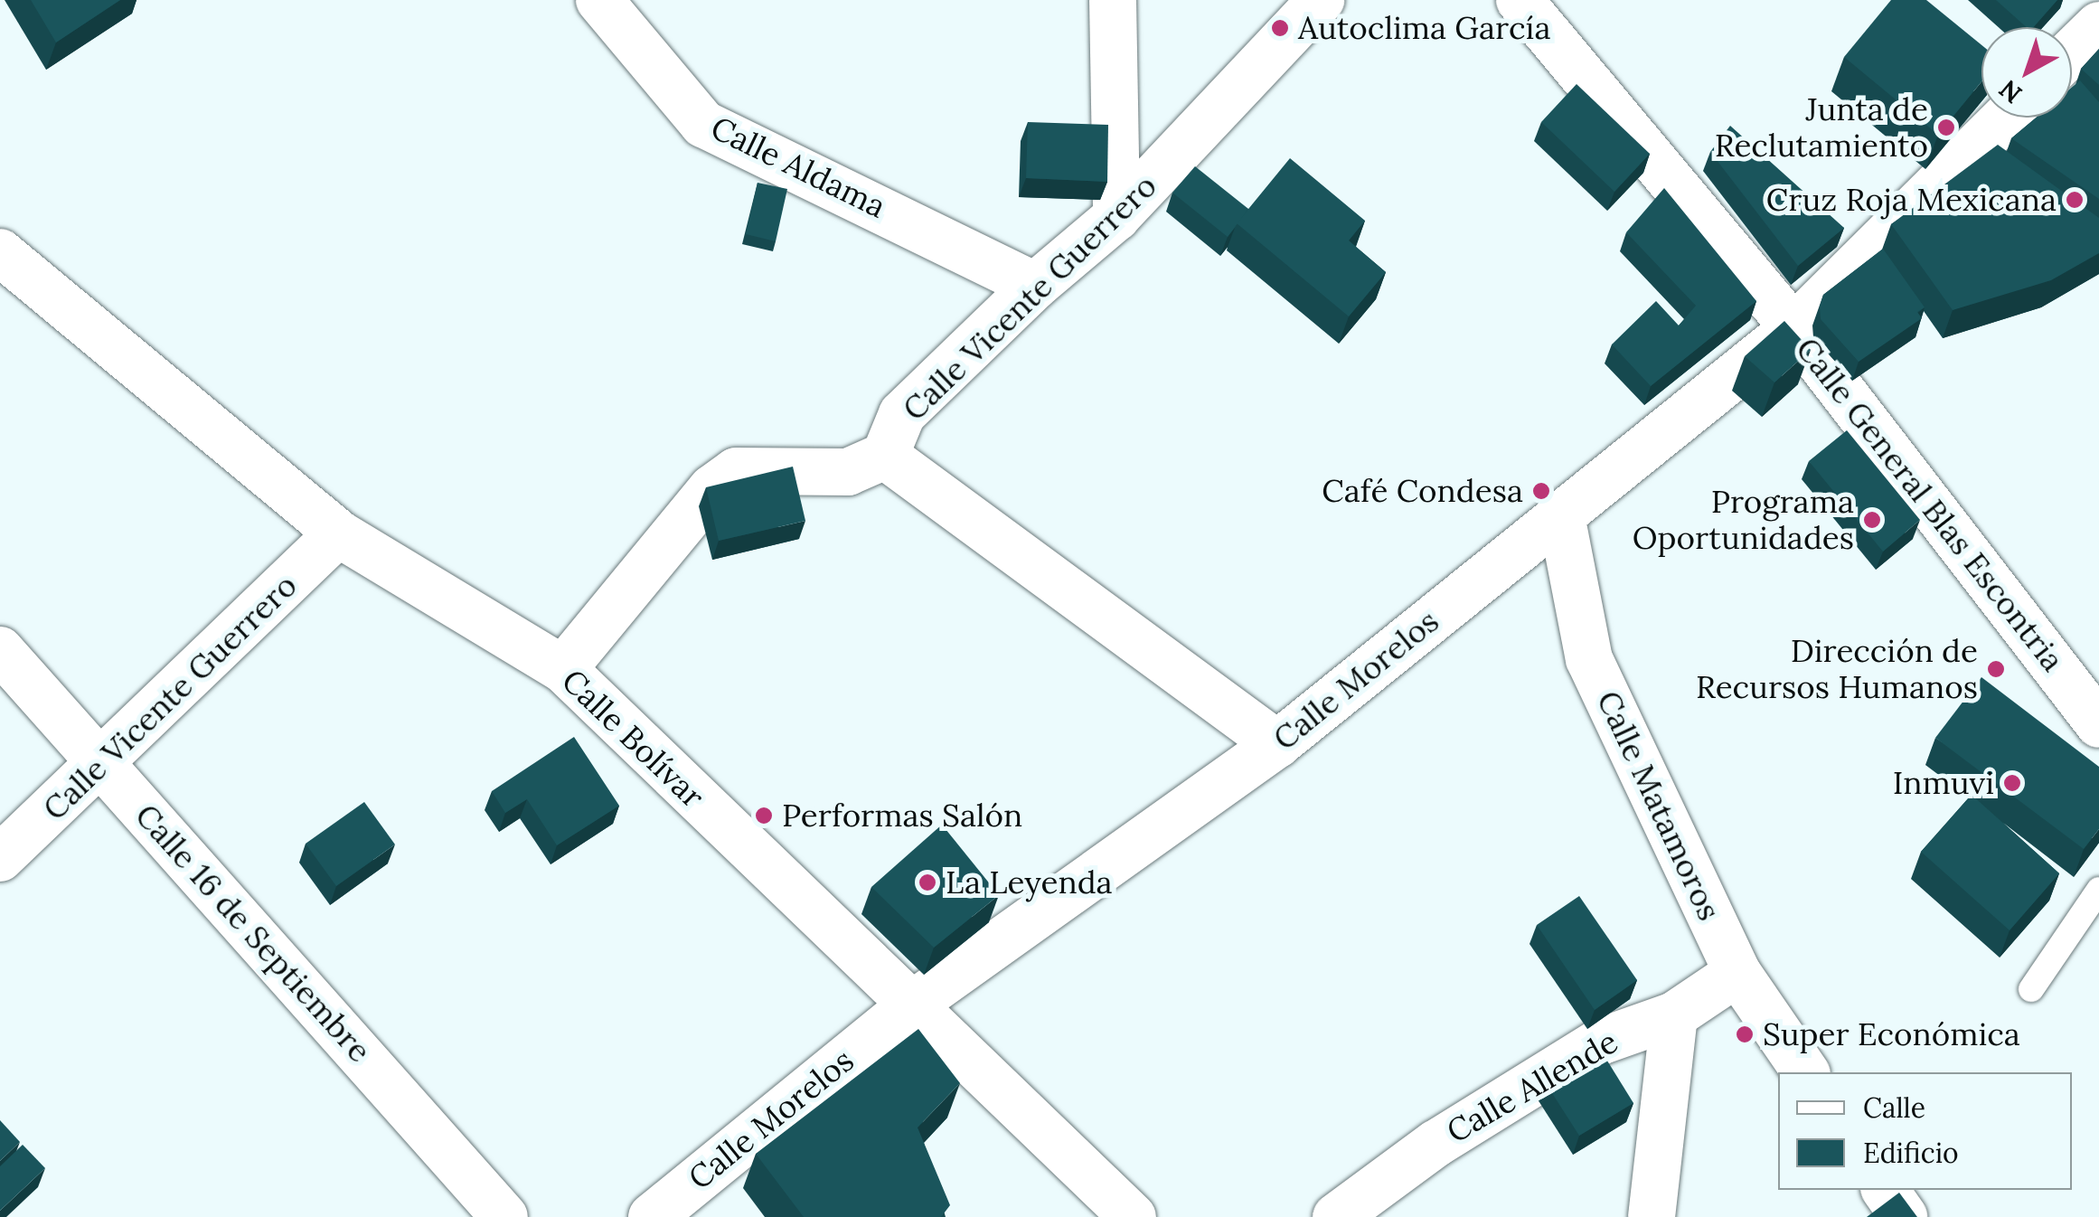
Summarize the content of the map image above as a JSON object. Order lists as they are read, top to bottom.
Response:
{
  "streets": {
    "street": [
      "Calle Aldama",
      "Calle Vicente Guerrero",
      "Calle General Blas Escontria",
      "Calle Morelos",
      "Calle Bolívar",
      "Calle Matamoros",
      "Calle 16 de Septiembre",
      "Calle Allende"
    ]
  },
  "crossings": [
    ["Calle Aldama", "Calle Vicente Guerrero"],
    ["Calle Vicente Guerrero", "Calle Bolívar"],
    ["Calle Vicente Guerrero", "Calle 16 de Septiembre"],
    ["Calle General Blas Escontria", "Calle Morelos"],
    ["Calle Morelos", "Calle Bolívar"],
    ["Calle Morelos", "Calle Matamoros"],
    ["Calle Matamoros", "Calle Allende"]
  ],
  "places": [
    "Autoclima García",
    "Junta de Reclutamiento",
    "Cruz Roja Mexicana",
    "Café Condesa",
    "Programa Oportunidades",
    "Dirección de Recursos Humanos",
    "Inmuvi",
    "Performas Salón",
    "La Leyenda",
    "Super Económica"
  ],
  "legend": ["Calle", "Edificio"],
  "north": "bottom left"
}
